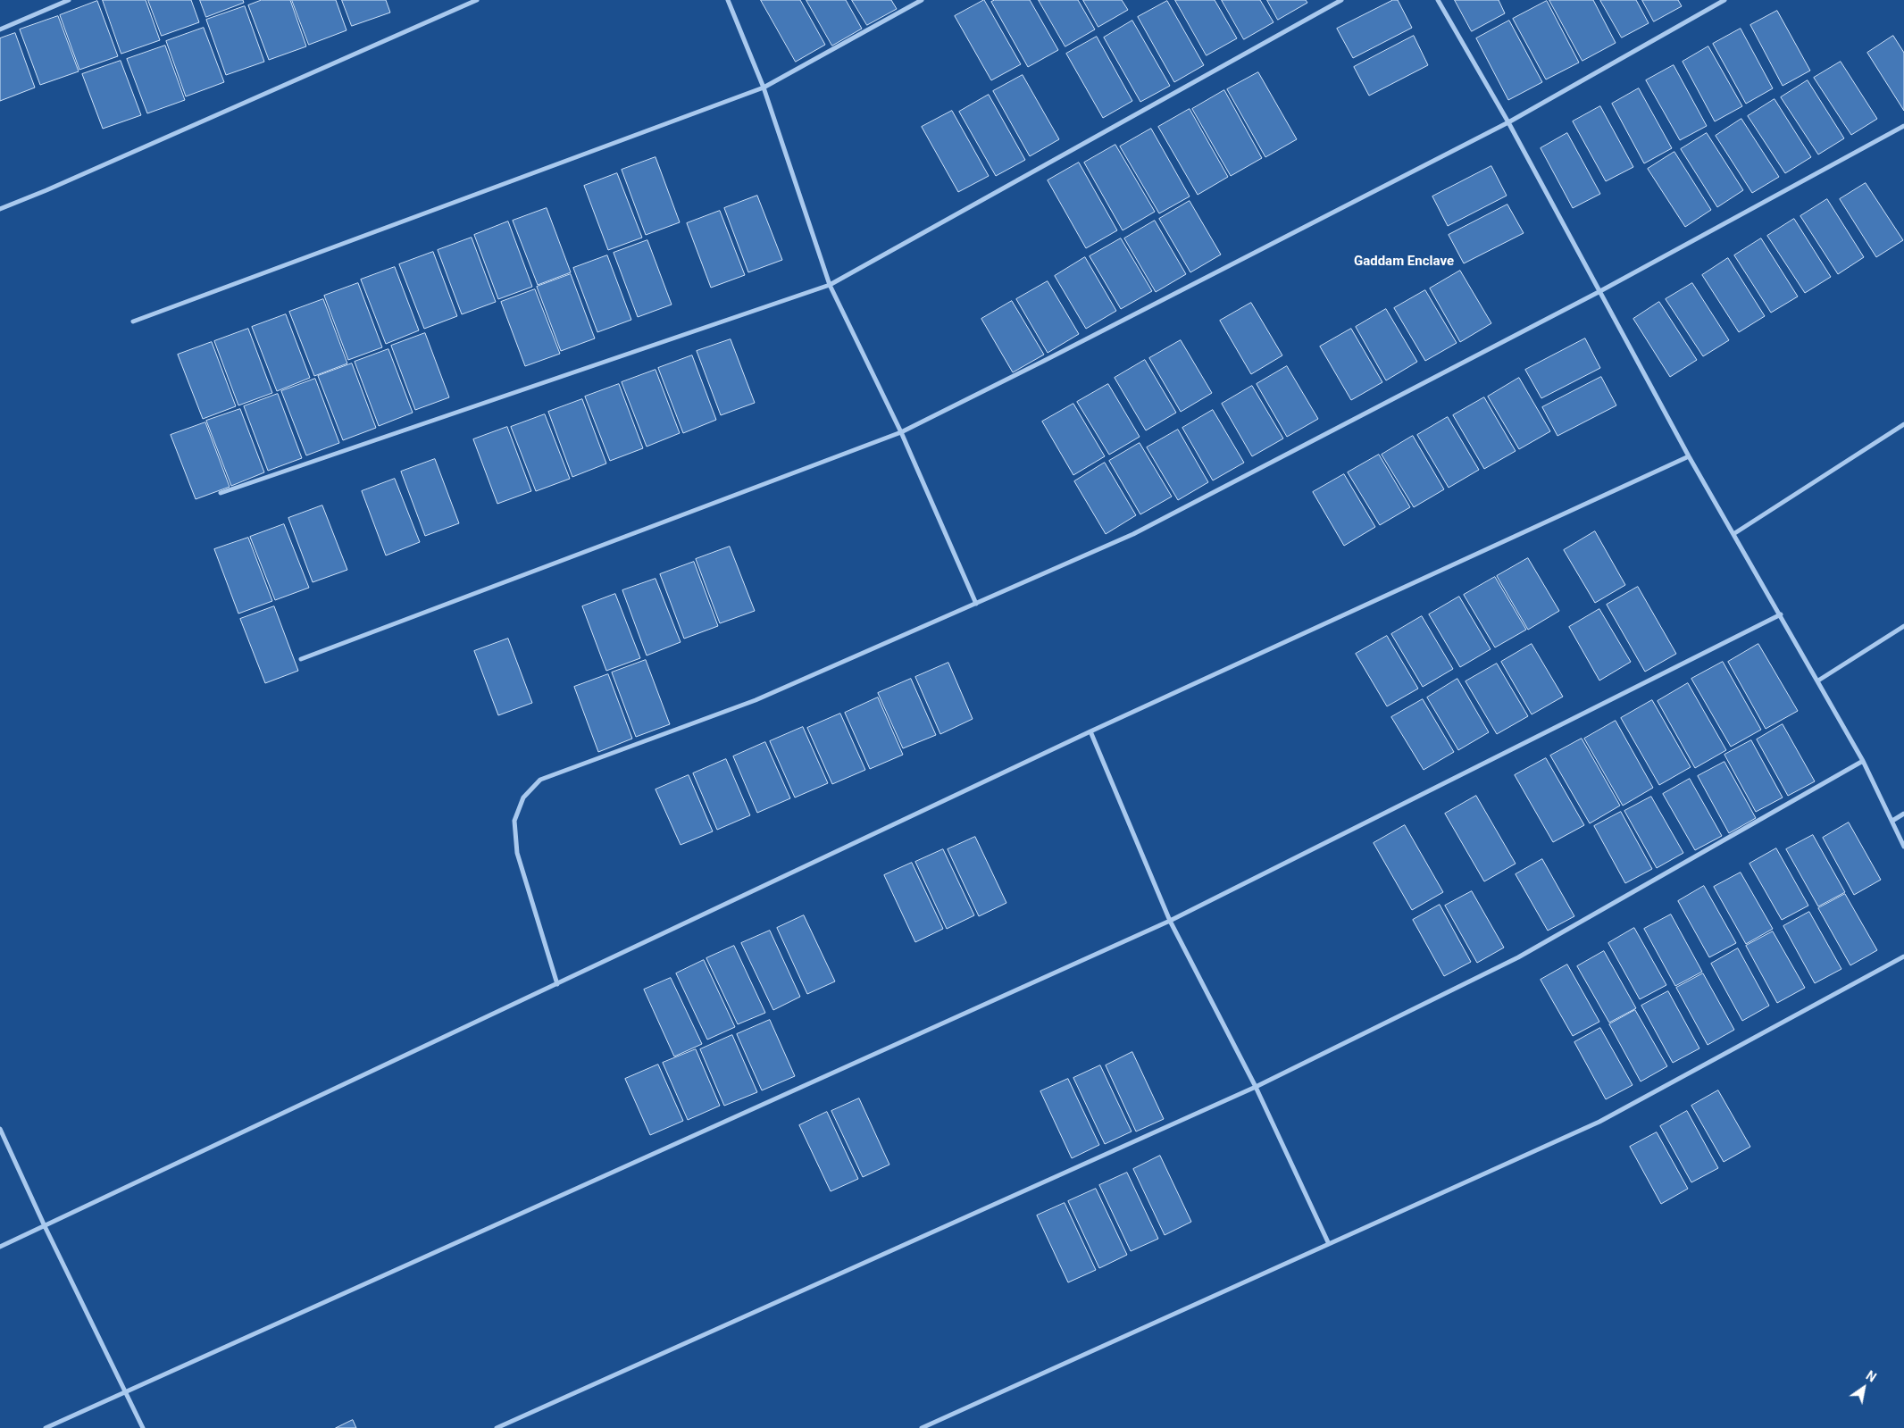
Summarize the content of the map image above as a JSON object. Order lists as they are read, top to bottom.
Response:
{
  "districts": ["Gaddam Enclave"],
  "north": "top right"
}
